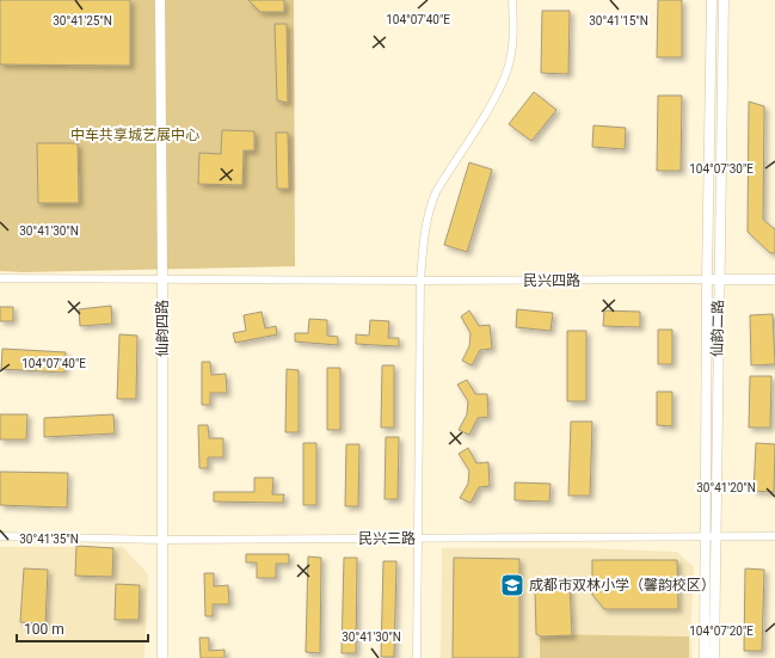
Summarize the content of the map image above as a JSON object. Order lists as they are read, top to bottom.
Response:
{
  "streets": {
    "street": [
      "民兴四路",
      "仙韵四路",
      "仙韵二路",
      "民兴三路"
    ]
  },
  "crossings": [
    ["民兴四路", "仙韵四路"],
    ["民兴四路", "仙韵二路"],
    ["仙韵四路", "民兴三路"],
    ["仙韵二路", "民兴三路"]
  ],
  "parks": ["中车共享城艺展中心"],
  "places": {
    "school or university": ["成都市双林小学（馨韵校区）"]
  },
  "scale_bar": "100 m",
  "coordinates": [
    "104°07'40\"E",
    "30°41'25\"N",
    "30°41'15\"N",
    "104°07'30\"E",
    "30°41'30\"N",
    "30°41'20\"N",
    "30°41'35\"N",
    "104°07'20\"E"
  ]
}
